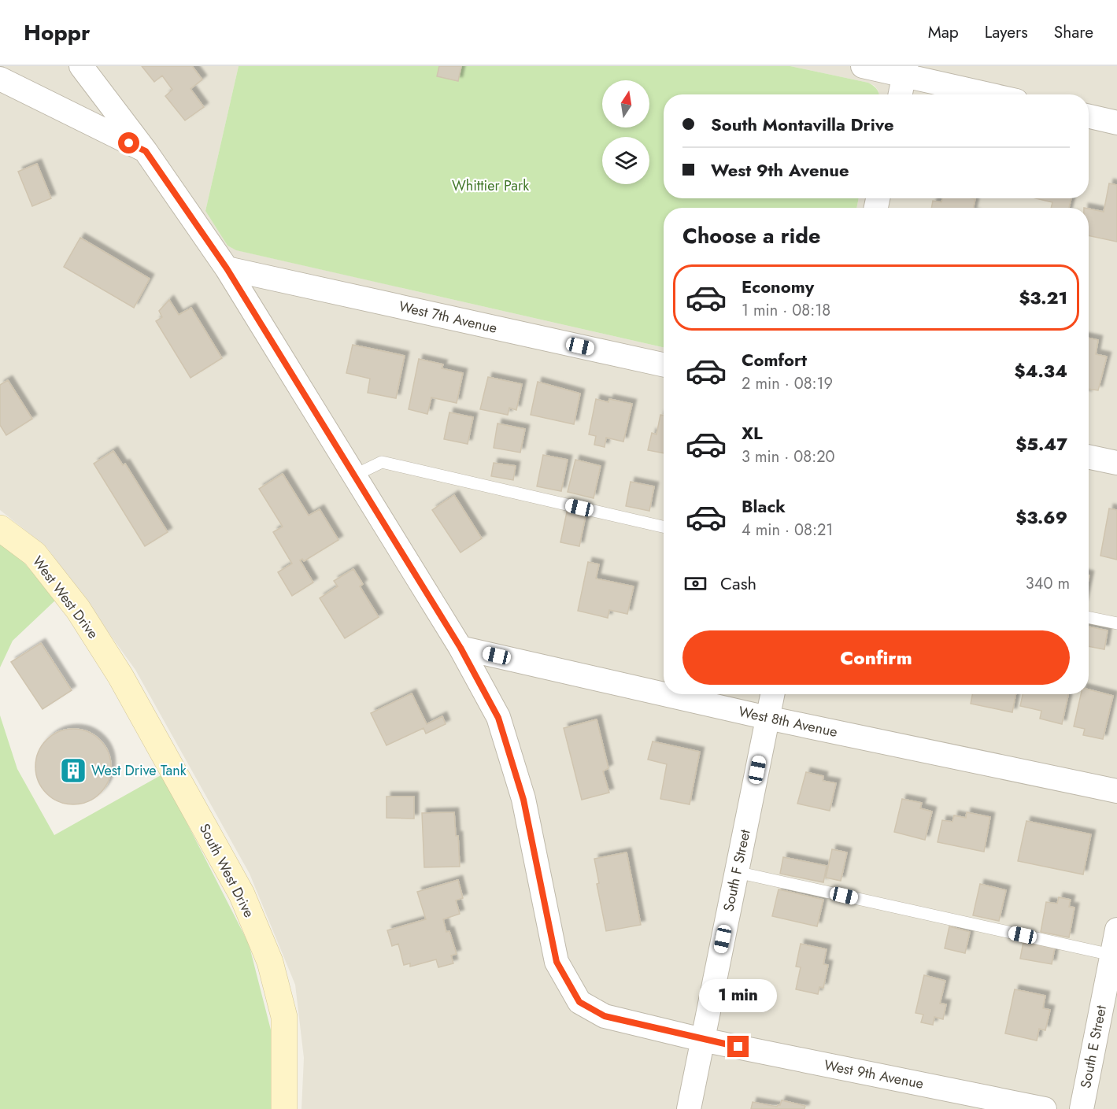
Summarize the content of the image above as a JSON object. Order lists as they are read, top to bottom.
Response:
{
  "streets": {
    "street": [
      "West 7th Avenue",
      "West West Drive",
      "West 8th Avenue",
      "South West Drive",
      "South F Street",
      "South E Street",
      "West 9th Avenue"
    ]
  },
  "crossings": [
    ["West 7th Avenue", "West 9th Avenue"],
    ["West West Drive", "South West Drive"],
    ["West 8th Avenue", "South F Street"],
    ["West 8th Avenue", "West 9th Avenue"],
    ["South F Street", "West 9th Avenue"]
  ],
  "parks": ["Whittier Park"],
  "places": {
    "building": ["West Drive Tank"]
  },
  "north": "top",
  "page": {
    "header": "Hoppr",
    "nav": ["Map", "Layers", "Share"],
    "banner": ["South Montavilla Drive", "West 9th Avenue"],
    "heading": "Choose a ride",
    "list": [
      {
        "name": "Economy",
        "note": "1 min · 08:18",
        "value": "$3.21"
      },
      {
        "name": "Comfort",
        "note": "2 min · 08:19",
        "value": "$4.34"
      },
      {
        "name": "XL",
        "note": "3 min · 08:20",
        "value": "$5.47"
      },
      {
        "name": "Black",
        "note": "4 min · 08:21",
        "value": "$3.69"
      }
    ],
    "pay": ["Cash", "340 m"],
    "buttons": "Confirm",
    "bubble": "1 min"
  }
}
